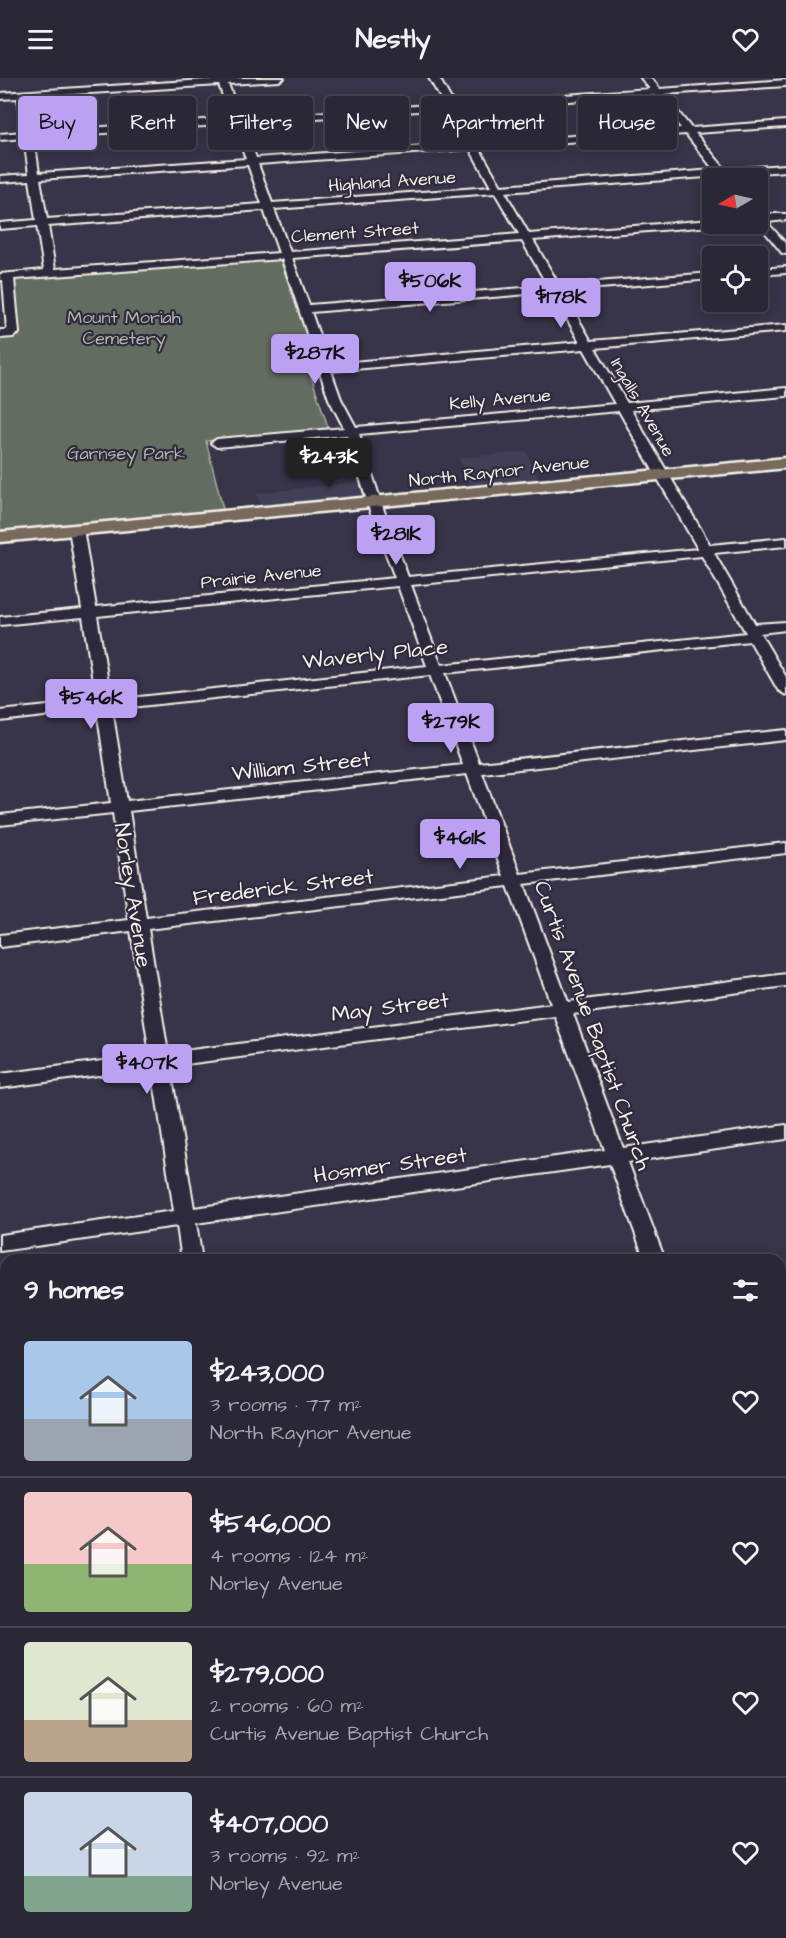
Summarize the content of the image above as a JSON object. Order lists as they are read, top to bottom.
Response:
{
  "streets": {
    "main road": ["North Raynor Avenue"],
    "street": [
      "Highland Avenue",
      "Clement Street",
      "Kelly Avenue",
      "Ingalls Avenue",
      "Prairie Avenue",
      "Waverly Place",
      "William Street",
      "Frederick Street",
      "Norley Avenue",
      "May Street",
      "Curtis Avenue Baptist Church",
      "Hosmer Street"
    ]
  },
  "crossings": [
    ["Highland Avenue", "Ingalls Avenue"],
    ["Highland Avenue", "Curtis Avenue Baptist Church"],
    ["Clement Street", "Ingalls Avenue"],
    ["Clement Street", "Curtis Avenue Baptist Church"],
    ["Kelly Avenue", "Ingalls Avenue"],
    ["Kelly Avenue", "Curtis Avenue Baptist Church"],
    ["Ingalls Avenue", "North Raynor Avenue"],
    ["Ingalls Avenue", "Prairie Avenue"],
    ["Ingalls Avenue", "Waverly Place"],
    ["North Raynor Avenue", "Norley Avenue"],
    ["North Raynor Avenue", "Curtis Avenue Baptist Church"],
    ["Prairie Avenue", "Norley Avenue"],
    ["Prairie Avenue", "Curtis Avenue Baptist Church"],
    ["Waverly Place", "Norley Avenue"],
    ["Waverly Place", "Curtis Avenue Baptist Church"],
    ["William Street", "Norley Avenue"],
    ["William Street", "Curtis Avenue Baptist Church"],
    ["Frederick Street", "Norley Avenue"],
    ["Frederick Street", "Curtis Avenue Baptist Church"],
    ["Norley Avenue", "May Street"],
    ["Norley Avenue", "Hosmer Street"],
    ["May Street", "Curtis Avenue Baptist Church"],
    ["Curtis Avenue Baptist Church", "Hosmer Street"]
  ],
  "parks": ["Mount Moriah Cemetery", "Garnsey Park"],
  "north": "left",
  "page": {
    "header": "Nestly",
    "chip": [
      "Buy",
      "Rent",
      "Filters",
      "New",
      "Apartment",
      "House"
    ],
    "price": [
      "$506K",
      "$178K",
      "$287K",
      "$243K",
      "$281K",
      "$546K",
      "$279K",
      "$461K",
      "$407K"
    ],
    "heading": "9 homes",
    "list": [
      {
        "name": "$243,000",
        "note": "3 rooms · 77 m² · North Raynor Avenue"
      },
      {
        "name": "$546,000",
        "note": "4 rooms · 124 m² · Norley Avenue"
      },
      {
        "name": "$279,000",
        "note": "2 rooms · 60 m² · Curtis Avenue Baptist Church"
      },
      {
        "name": "$407,000",
        "note": "3 rooms · 92 m² · Norley Avenue"
      }
    ]
  }
}
